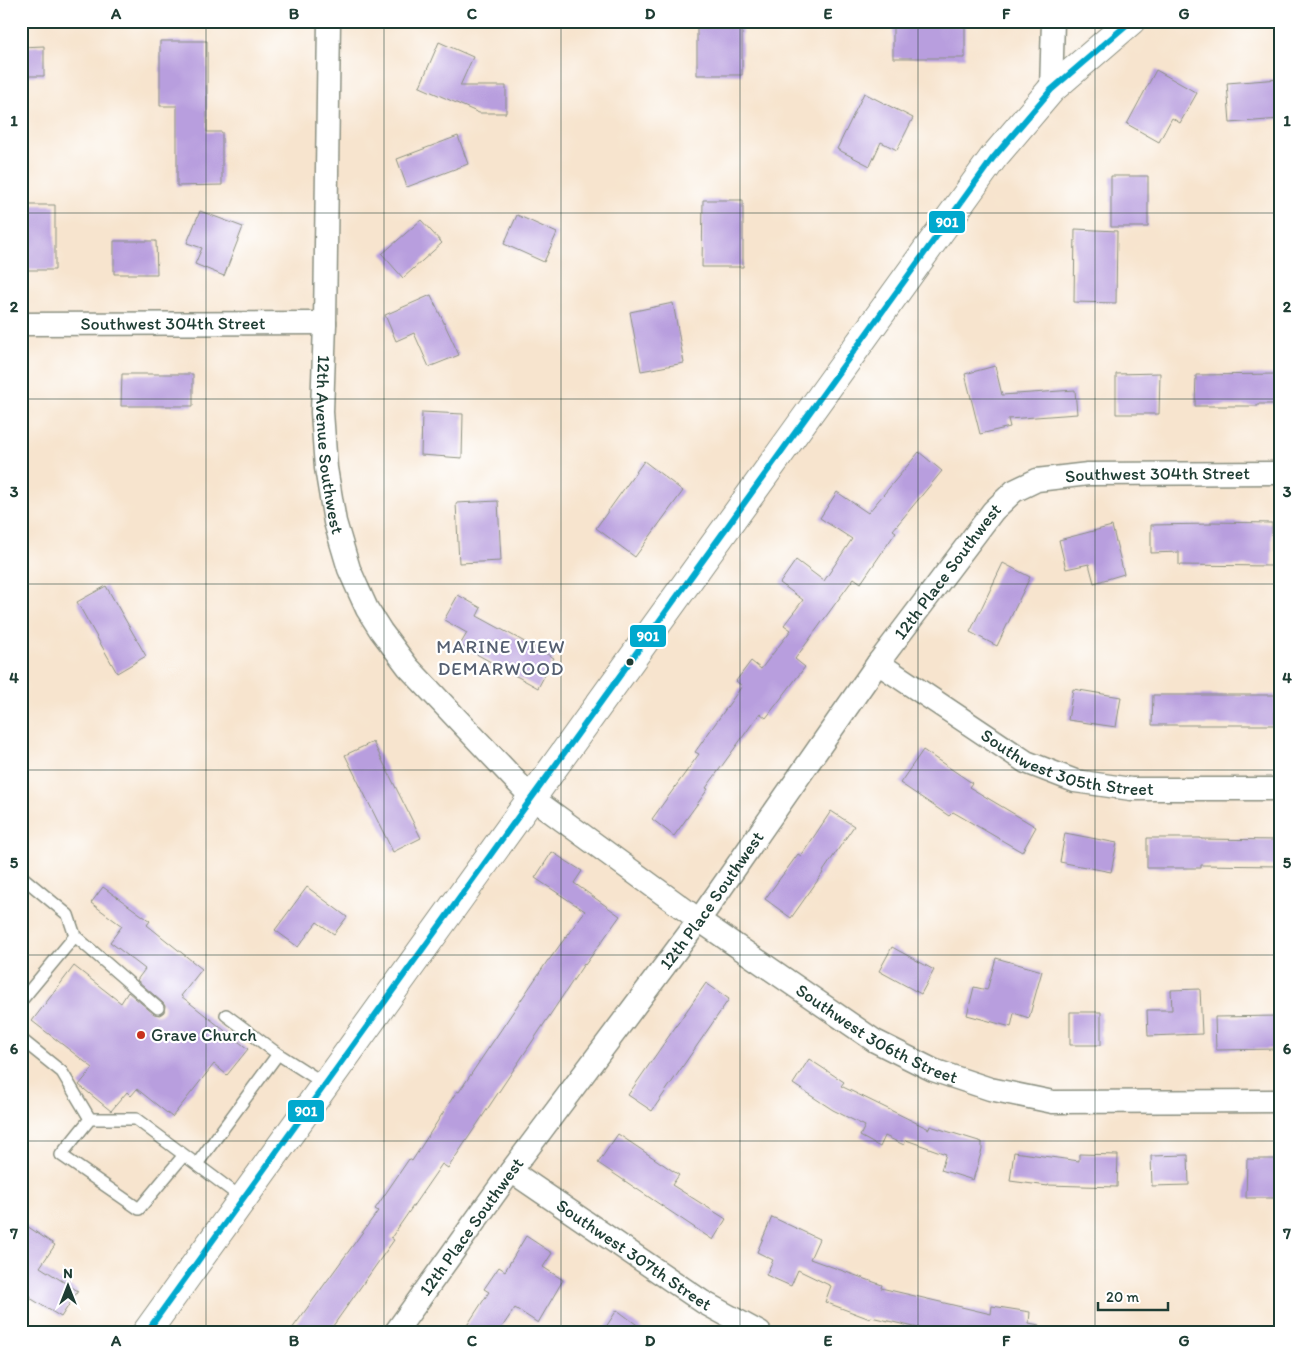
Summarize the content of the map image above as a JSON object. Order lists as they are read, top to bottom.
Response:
{
  "streets": {
    "street": [
      "Southwest 304th Street",
      "12th Avenue Southwest",
      "12th Place Southwest",
      "Southwest 305th Street",
      "Southwest 306th Street",
      "Southwest 307th Street"
    ]
  },
  "crossings": [
    ["Southwest 304th Street", "12th Avenue Southwest"],
    ["Southwest 304th Street", "12th Place Southwest"],
    ["12th Avenue Southwest", "Southwest 306th Street"],
    ["12th Place Southwest", "Southwest 305th Street"],
    ["12th Place Southwest", "Southwest 306th Street"],
    ["12th Place Southwest", "Southwest 307th Street"]
  ],
  "districts": ["MARINE VIEW DEMARWOOD"],
  "places": ["Grave Church"],
  "lines": ["transit line 901"],
  "scale_bar": "20 m",
  "north": "top",
  "grid": {
    "columns": [
      "A",
      "B",
      "C",
      "D",
      "E",
      "F",
      "G"
    ],
    "rows": [
      "1",
      "2",
      "3",
      "4",
      "5",
      "6",
      "7"
    ]
  }
}
